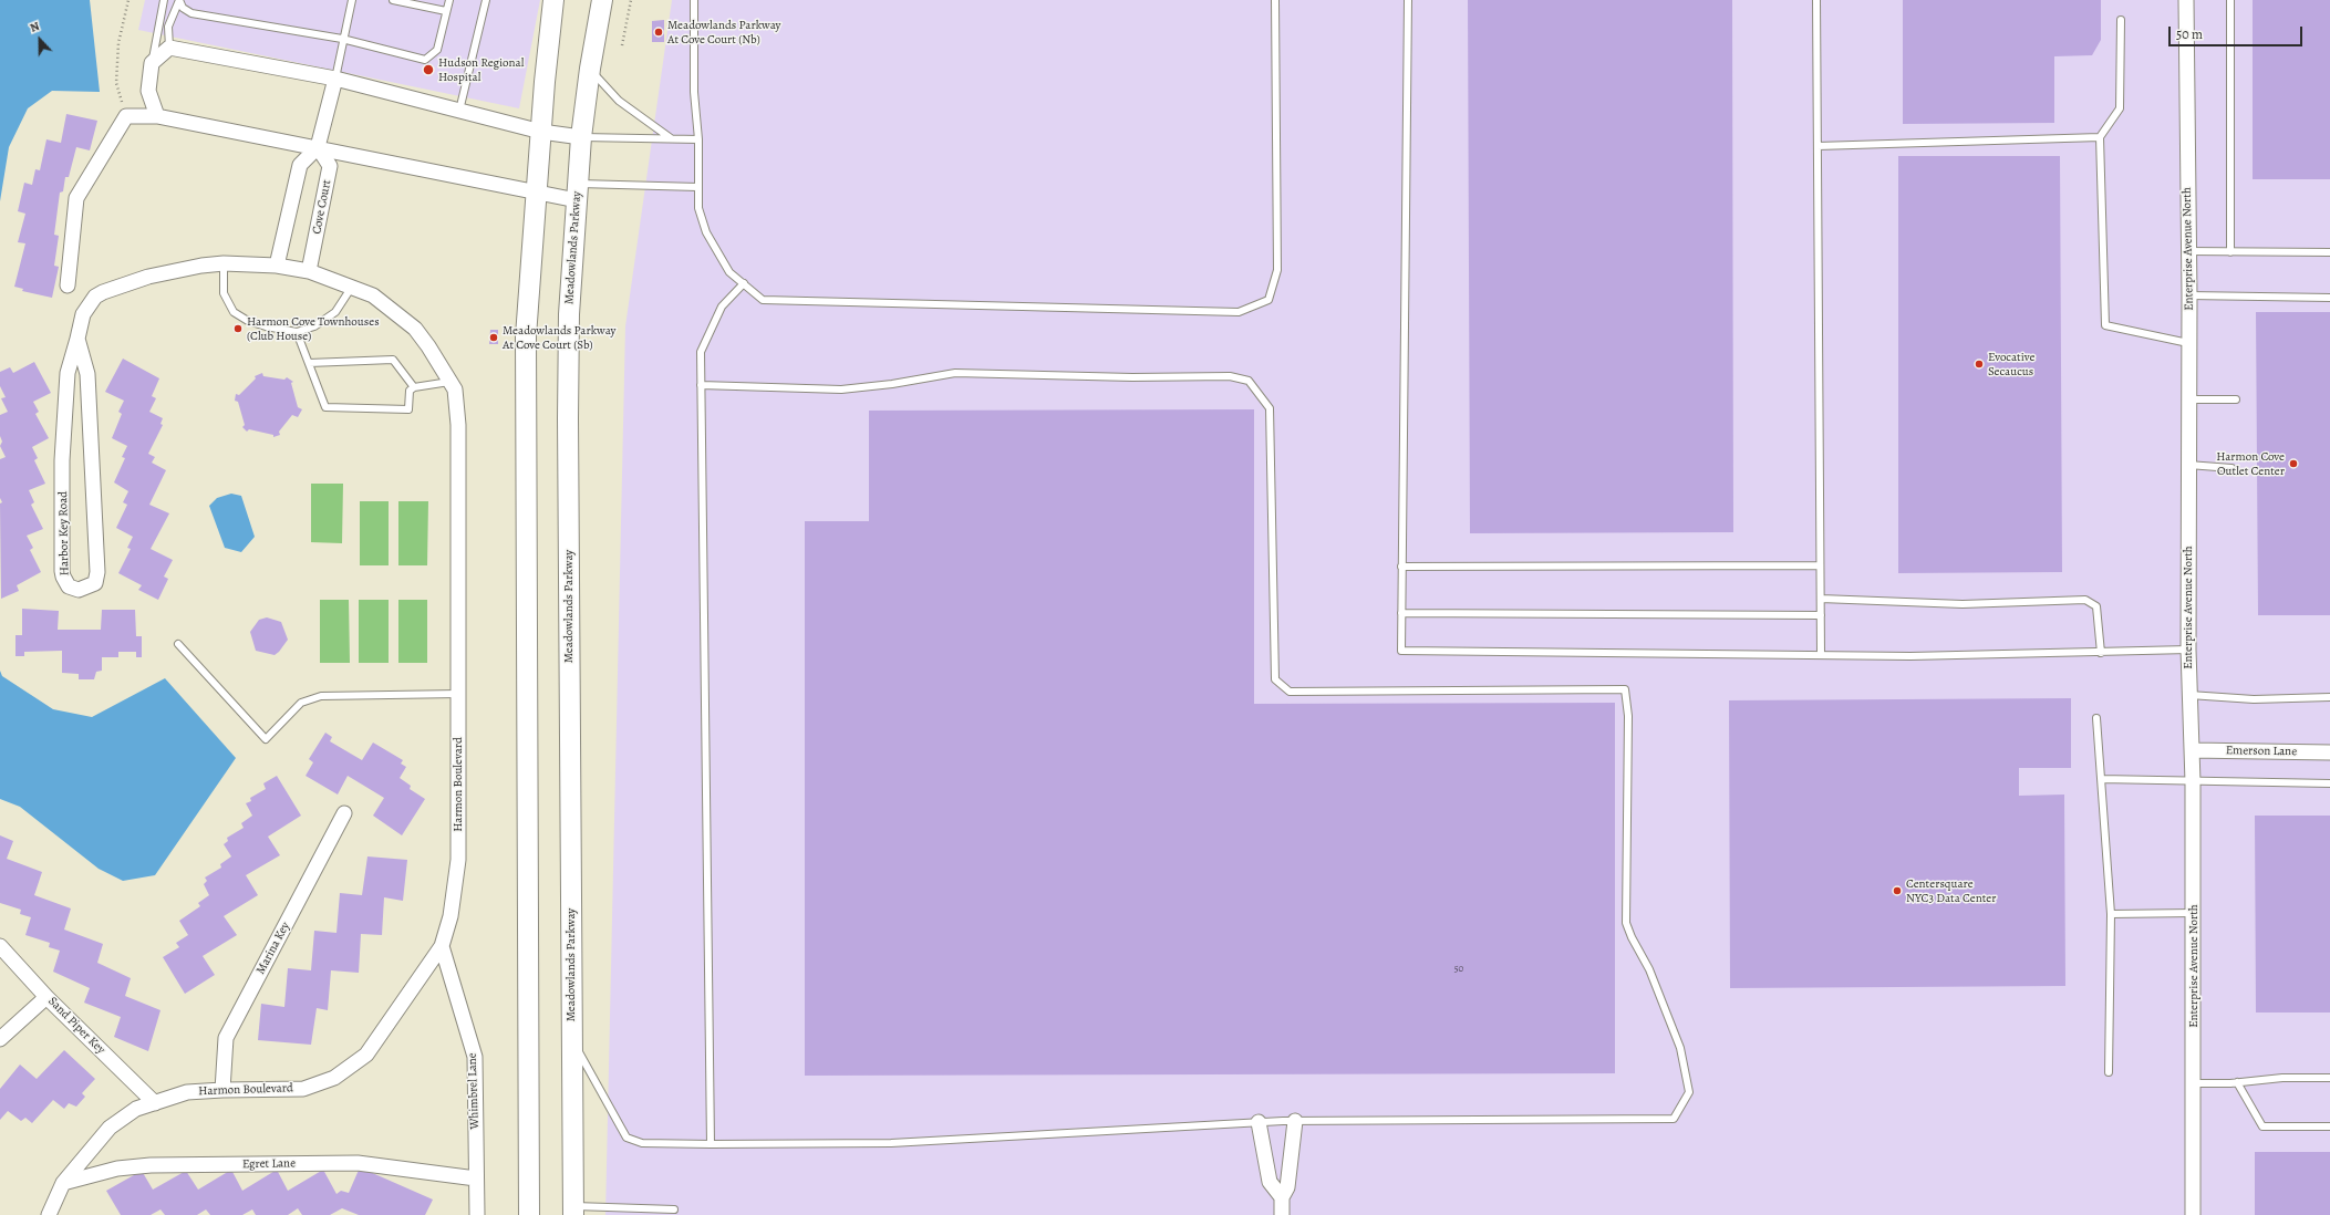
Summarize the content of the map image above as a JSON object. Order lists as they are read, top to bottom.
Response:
{
  "streets": {
    "main road": ["Meadowlands Parkway"],
    "street": [
      "Cove Court",
      "Enterprise Avenue North",
      "Harbor Key Road",
      "Emerson Lane",
      "Harmon Boulevard",
      "Marina Key",
      "Sand Piper Key",
      "Whimbrel Lane",
      "Egret Lane"
    ]
  },
  "crossings": [
    ["Cove Court", "Harmon Boulevard"],
    ["Enterprise Avenue North", "Emerson Lane"],
    ["Harbor Key Road", "Harmon Boulevard"],
    ["Harmon Boulevard", "Marina Key"],
    ["Harmon Boulevard", "Sand Piper Key"],
    ["Harmon Boulevard", "Whimbrel Lane"],
    ["Harmon Boulevard", "Egret Lane"],
    ["Whimbrel Lane", "Egret Lane"]
  ],
  "places": [
    "Meadowlands Parkway At Cove Court (Nb)",
    "Hudson Regional Hospital",
    "Harmon Cove Townhouses (Club House)",
    "Meadowlands Parkway At Cove Court (Sb)",
    "Evocative Secaucus",
    "Harmon Cove Outlet Center",
    "Centersquare NYC3 Data Center"
  ],
  "house_numbers": ["50"],
  "scale_bar": "50 m",
  "north": "top"
}
